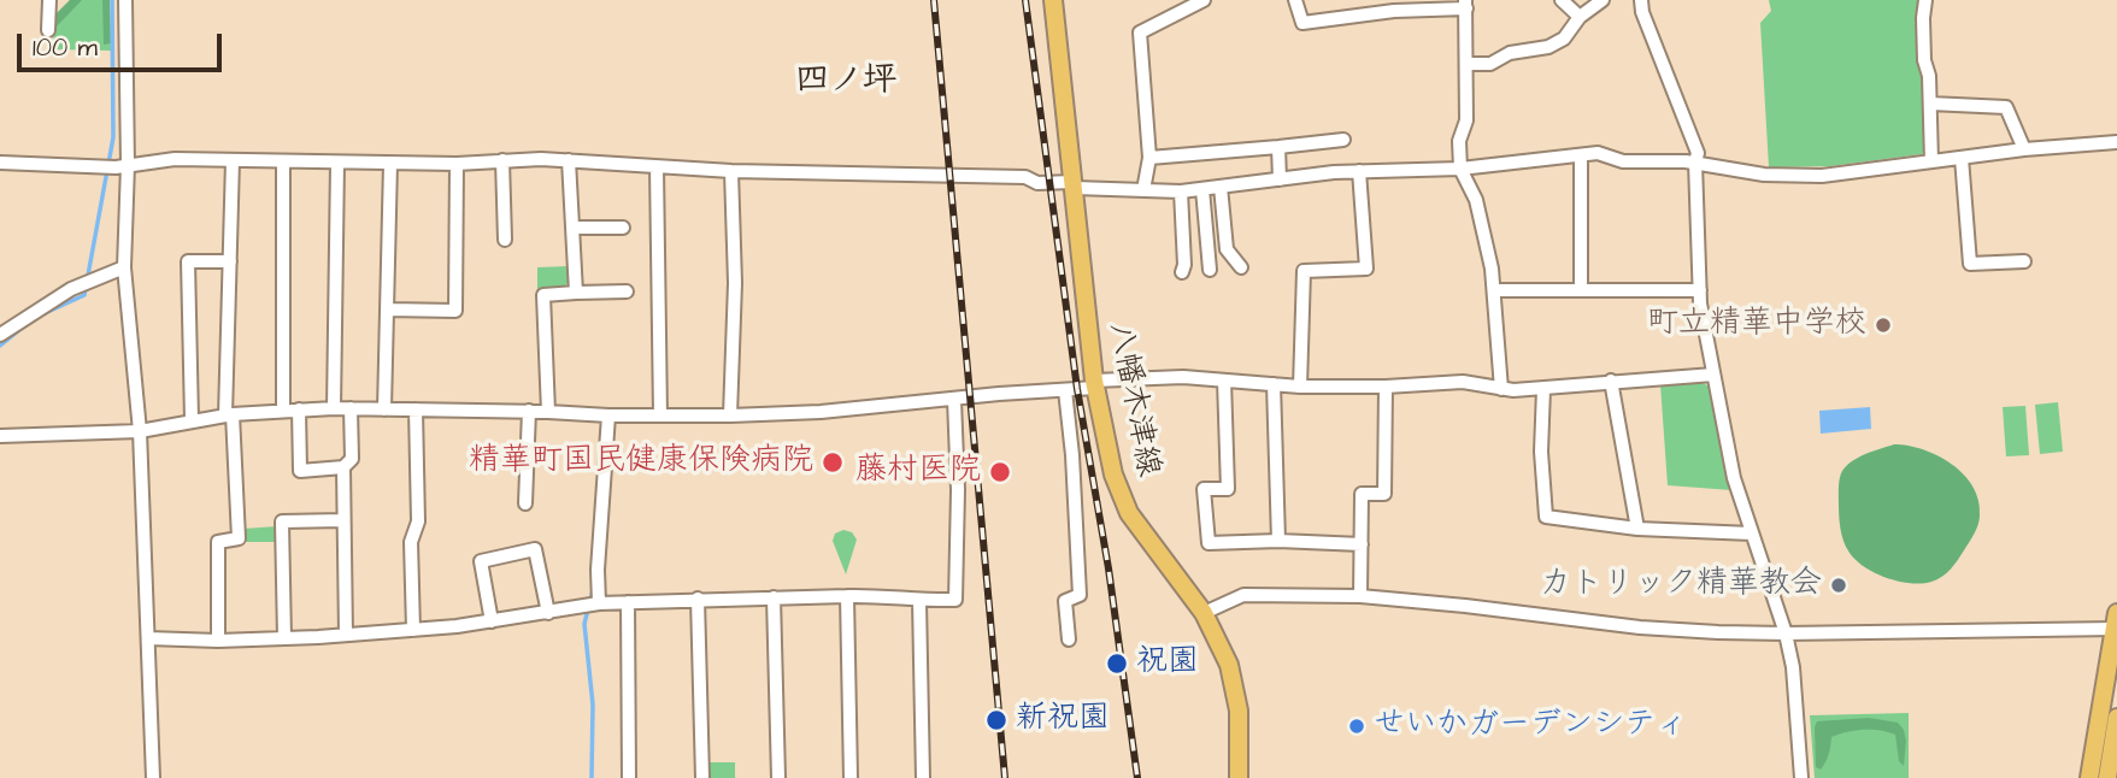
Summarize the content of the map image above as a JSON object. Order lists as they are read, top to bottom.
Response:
{
  "streets": {
    "main road": ["八幡木津線"]
  },
  "districts": ["四ノ坪"],
  "places": [
    "町立精華中学校",
    "精華町国民健康保険病院",
    "藤村医院",
    "カトリック精華教会",
    "祝園",
    "新祝園",
    "せいかガーデンシティ"
  ],
  "scale_bar": "100 m"
}
